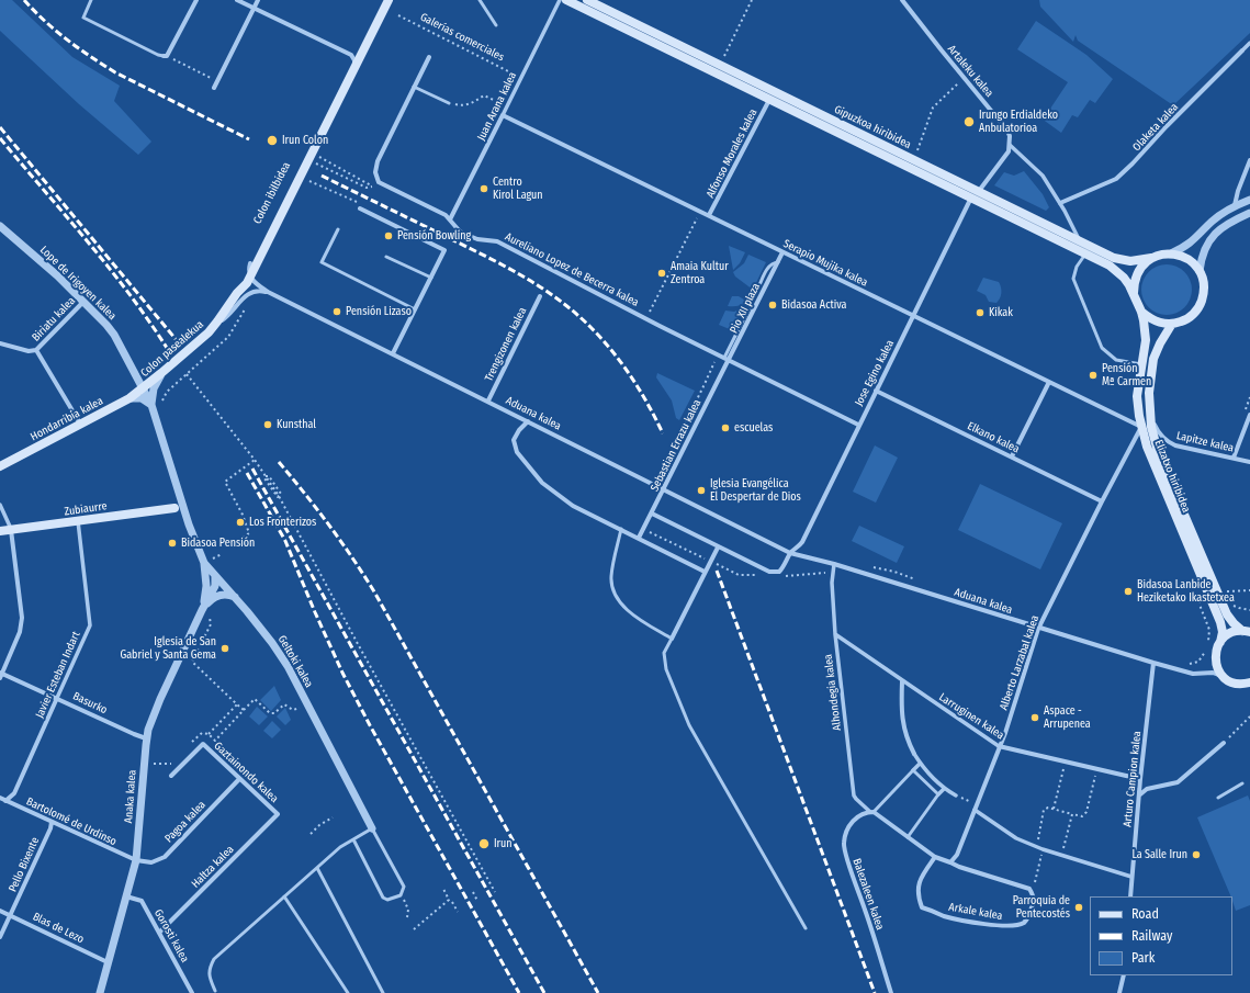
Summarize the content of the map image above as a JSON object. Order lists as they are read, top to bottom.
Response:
{
  "streets": {
    "main road": [
      "Gipuzkoa hiribidea",
      "Colon ibilbidea",
      "Colon pasealekua",
      "Hondarribia kalea",
      "Elizatxo hiribidea",
      "Zubiaurre"
    ],
    "street": [
      "Artaleku kalea",
      "Juan Arana kalea",
      "Olaketa kalea",
      "Alfonso Morales kalea",
      "Serapio Mujika kalea",
      "Aureliano Lopez de Becerra kalea",
      "Lope de Irigoyen kalea",
      "Pio XII plaza",
      "Biriatu kalea",
      "Trengizonen kalea",
      "Jose Egino kalea",
      "Aduana kalea",
      "Elkano kalea",
      "Lapitze kalea",
      "Sebastian Errazu kalea",
      "Geltoki kalea",
      "Alberto Larzabal kalea",
      "Javier Esteban Indart",
      "Alhondegia kalea",
      "Basurko",
      "Larruginen kalea",
      "Gaztainondo kalea",
      "Arturo Campion kalea",
      "Anaka kalea",
      "Bartolomé de Urdinso",
      "Pagoa kalea",
      "Pello Bixente",
      "Haltza kalea",
      "Balezaleen kalea",
      "Arkale kalea",
      "Blas de Lezo",
      "Gorosti kalea"
    ],
    "path": ["Galerías comerciales"]
  },
  "crossings": [
    ["Juan Arana kalea", "Serapio Mujika kalea"],
    ["Juan Arana kalea", "Aureliano Lopez de Becerra kalea"],
    ["Gipuzkoa hiribidea", "Alfonso Morales kalea"],
    ["Gipuzkoa hiribidea", "Jose Egino kalea"],
    ["Gipuzkoa hiribidea", "Elizatxo hiribidea"],
    ["Alfonso Morales kalea", "Serapio Mujika kalea"],
    ["Colon ibilbidea", "Colon pasealekua"],
    ["Colon ibilbidea", "Aduana kalea"],
    ["Serapio Mujika kalea", "Pio XII plaza"],
    ["Serapio Mujika kalea", "Jose Egino kalea"],
    ["Serapio Mujika kalea", "Elizatxo hiribidea"],
    ["Serapio Mujika kalea", "Alberto Larzabal kalea"],
    ["Aureliano Lopez de Becerra kalea", "Pio XII plaza"],
    ["Aureliano Lopez de Becerra kalea", "Jose Egino kalea"],
    ["Aureliano Lopez de Becerra kalea", "Sebastian Errazu kalea"],
    ["Lope de Irigoyen kalea", "Biriatu kalea"],
    ["Lope de Irigoyen kalea", "Colon pasealekua"],
    ["Lope de Irigoyen kalea", "Hondarribia kalea"],
    ["Lope de Irigoyen kalea", "Geltoki kalea"],
    ["Pio XII plaza", "Sebastian Errazu kalea"],
    ["Trengizonen kalea", "Aduana kalea"],
    ["Colon pasealekua", "Aduana kalea"],
    ["Colon pasealekua", "Hondarribia kalea"],
    ["Colon pasealekua", "Geltoki kalea"],
    ["Jose Egino kalea", "Aduana kalea"],
    ["Jose Egino kalea", "Elkano kalea"],
    ["Jose Egino kalea", "Elizatxo hiribidea"],
    ["Aduana kalea", "Sebastian Errazu kalea"],
    ["Aduana kalea", "Elizatxo hiribidea"],
    ["Aduana kalea", "Alberto Larzabal kalea"],
    ["Aduana kalea", "Alhondegia kalea"],
    ["Aduana kalea", "Arturo Campion kalea"],
    ["Hondarribia kalea", "Geltoki kalea"],
    ["Elkano kalea", "Alberto Larzabal kalea"],
    ["Lapitze kalea", "Elizatxo hiribidea"],
    ["Elizatxo hiribidea", "Alberto Larzabal kalea"],
    ["Zubiaurre", "Javier Esteban Indart"],
    ["Geltoki kalea", "Anaka kalea"],
    ["Alberto Larzabal kalea", "Larruginen kalea"],
    ["Alberto Larzabal kalea", "Arkale kalea"],
    ["Javier Esteban Indart", "Basurko"],
    ["Javier Esteban Indart", "Bartolomé de Urdinso"],
    ["Alhondegia kalea", "Larruginen kalea"],
    ["Alhondegia kalea", "Balezaleen kalea"],
    ["Alhondegia kalea", "Arkale kalea"],
    ["Basurko", "Anaka kalea"],
    ["Larruginen kalea", "Arturo Campion kalea"],
    ["Gaztainondo kalea", "Pagoa kalea"],
    ["Gaztainondo kalea", "Haltza kalea"],
    ["Anaka kalea", "Bartolomé de Urdinso"],
    ["Anaka kalea", "Pagoa kalea"],
    ["Anaka kalea", "Blas de Lezo"],
    ["Anaka kalea", "Gorosti kalea"],
    ["Bartolomé de Urdinso", "Pagoa kalea"],
    ["Bartolomé de Urdinso", "Pello Bixente"],
    ["Pello Bixente", "Blas de Lezo"],
    ["Haltza kalea", "Gorosti kalea"],
    ["Balezaleen kalea", "Arkale kalea"]
  ],
  "places": [
    "Irungo Erdialdeko Anbulatorioa",
    "Irun Colon",
    "Centro Kirol Lagun",
    "Pensión Bowling",
    "Amaia Kultur Zentroa",
    "Bidasoa Activa",
    "Pensión Lizaso",
    "Kikak",
    "Pensión Mª Carmen",
    "Kunsthal",
    "escuelas",
    "Iglesia Evangélica El Despertar de Dios",
    "Los Fronterizos",
    "Bidasoa Pensión",
    "Bidasoa Lanbide Heziketako Ikastetxea",
    "Iglesia de San Gabriel y Santa Gema",
    "Aspace - Arrupenea",
    "Irun",
    "La Salle Irun",
    "Parroquia de Pentecostés"
  ],
  "legend": ["Road", "Railway", "Park"]
}
